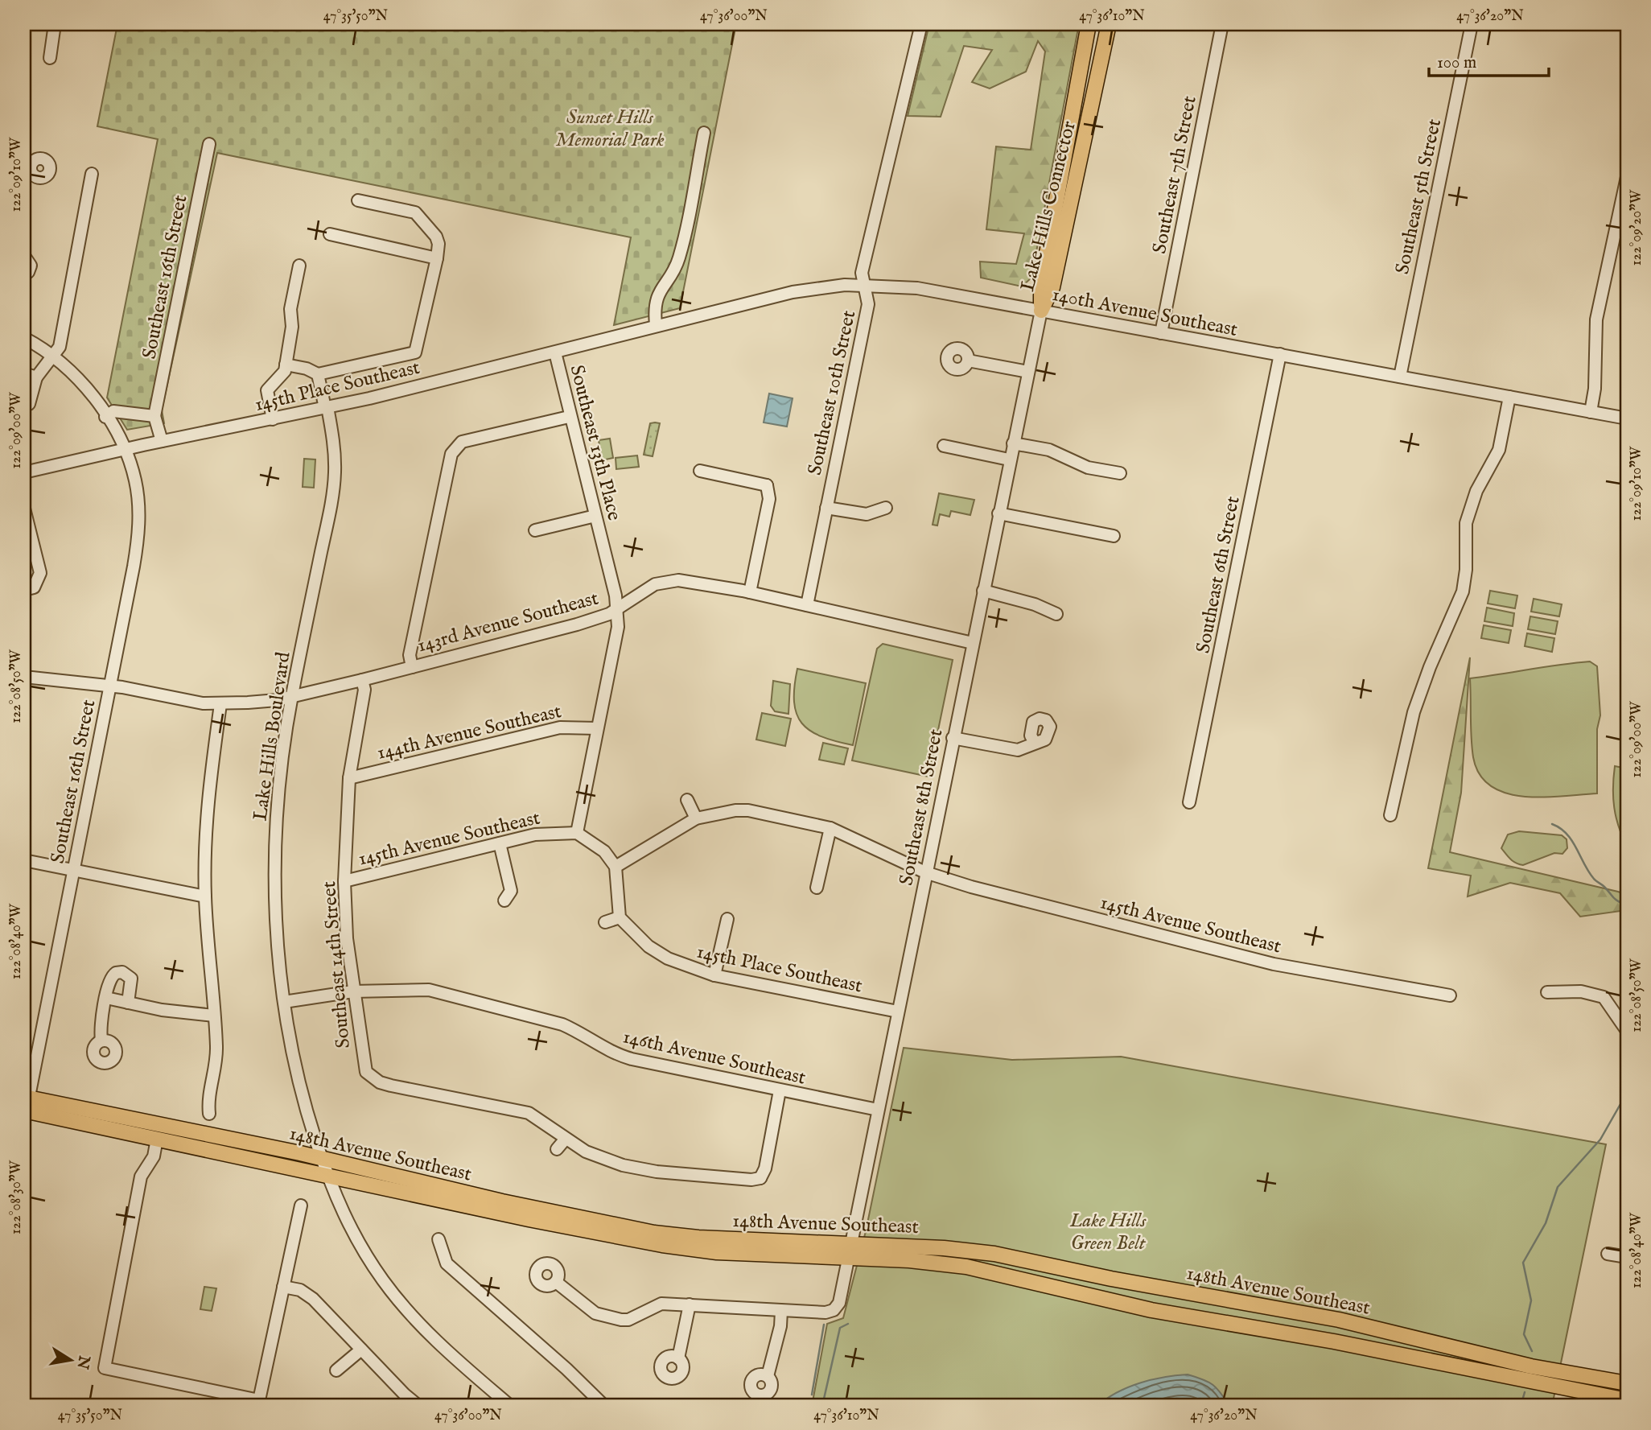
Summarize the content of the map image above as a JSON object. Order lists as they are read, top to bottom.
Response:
{
  "streets": {
    "main road": ["Lake Hills Connector", "148th Avenue Southeast"],
    "street": [
      "Southeast 7th Street",
      "Southeast 5th Street",
      "Southeast 16th Street",
      "140th Avenue Southeast",
      "145th Place Southeast",
      "Southeast 10th Street",
      "Southeast 13th Place",
      "Southeast 6th Street",
      "143rd Avenue Southeast",
      "144th Avenue Southeast",
      "Lake Hills Boulevard",
      "Southeast 8th Street",
      "145th Avenue Southeast",
      "Southeast 14th Street",
      "146th Avenue Southeast"
    ]
  },
  "crossings": [
    ["Southeast 7th Street", "140th Avenue Southeast"],
    ["Southeast 5th Street", "140th Avenue Southeast"],
    ["Lake Hills Connector", "140th Avenue Southeast"],
    ["Lake Hills Connector", "Southeast 8th Street"],
    ["Southeast 16th Street", "145th Place Southeast"],
    ["Southeast 16th Street", "143rd Avenue Southeast"],
    ["Southeast 16th Street", "148th Avenue Southeast"],
    ["140th Avenue Southeast", "145th Place Southeast"],
    ["140th Avenue Southeast", "Southeast 10th Street"],
    ["140th Avenue Southeast", "Southeast 6th Street"],
    ["140th Avenue Southeast", "Southeast 8th Street"],
    ["145th Place Southeast", "Southeast 13th Place"],
    ["145th Place Southeast", "Lake Hills Boulevard"],
    ["145th Place Southeast", "Southeast 8th Street"],
    ["Southeast 10th Street", "143rd Avenue Southeast"],
    ["Southeast 13th Place", "143rd Avenue Southeast"],
    ["Southeast 13th Place", "144th Avenue Southeast"],
    ["Southeast 13th Place", "145th Avenue Southeast"],
    ["143rd Avenue Southeast", "Lake Hills Boulevard"],
    ["143rd Avenue Southeast", "Southeast 8th Street"],
    ["143rd Avenue Southeast", "Southeast 14th Street"],
    ["144th Avenue Southeast", "Southeast 14th Street"],
    ["Lake Hills Boulevard", "146th Avenue Southeast"],
    ["Lake Hills Boulevard", "148th Avenue Southeast"],
    ["Southeast 8th Street", "145th Avenue Southeast"],
    ["Southeast 8th Street", "146th Avenue Southeast"],
    ["Southeast 8th Street", "148th Avenue Southeast"],
    ["145th Avenue Southeast", "Southeast 14th Street"],
    ["Southeast 14th Street", "146th Avenue Southeast"]
  ],
  "parks": ["Sunset Hills Memorial Park", "Lake Hills Green Belt"],
  "scale_bar": "100 m",
  "north": "right",
  "coordinates": [
    "47°35'50\"N",
    "47°36'00\"N",
    "47°36'10\"N",
    "47°36'20\"N",
    "122°09'10\"W",
    "122°09'20\"W",
    "122°09'00\"W",
    "122°08'50\"W",
    "122°08'40\"W",
    "122°08'30\"W"
  ]
}
